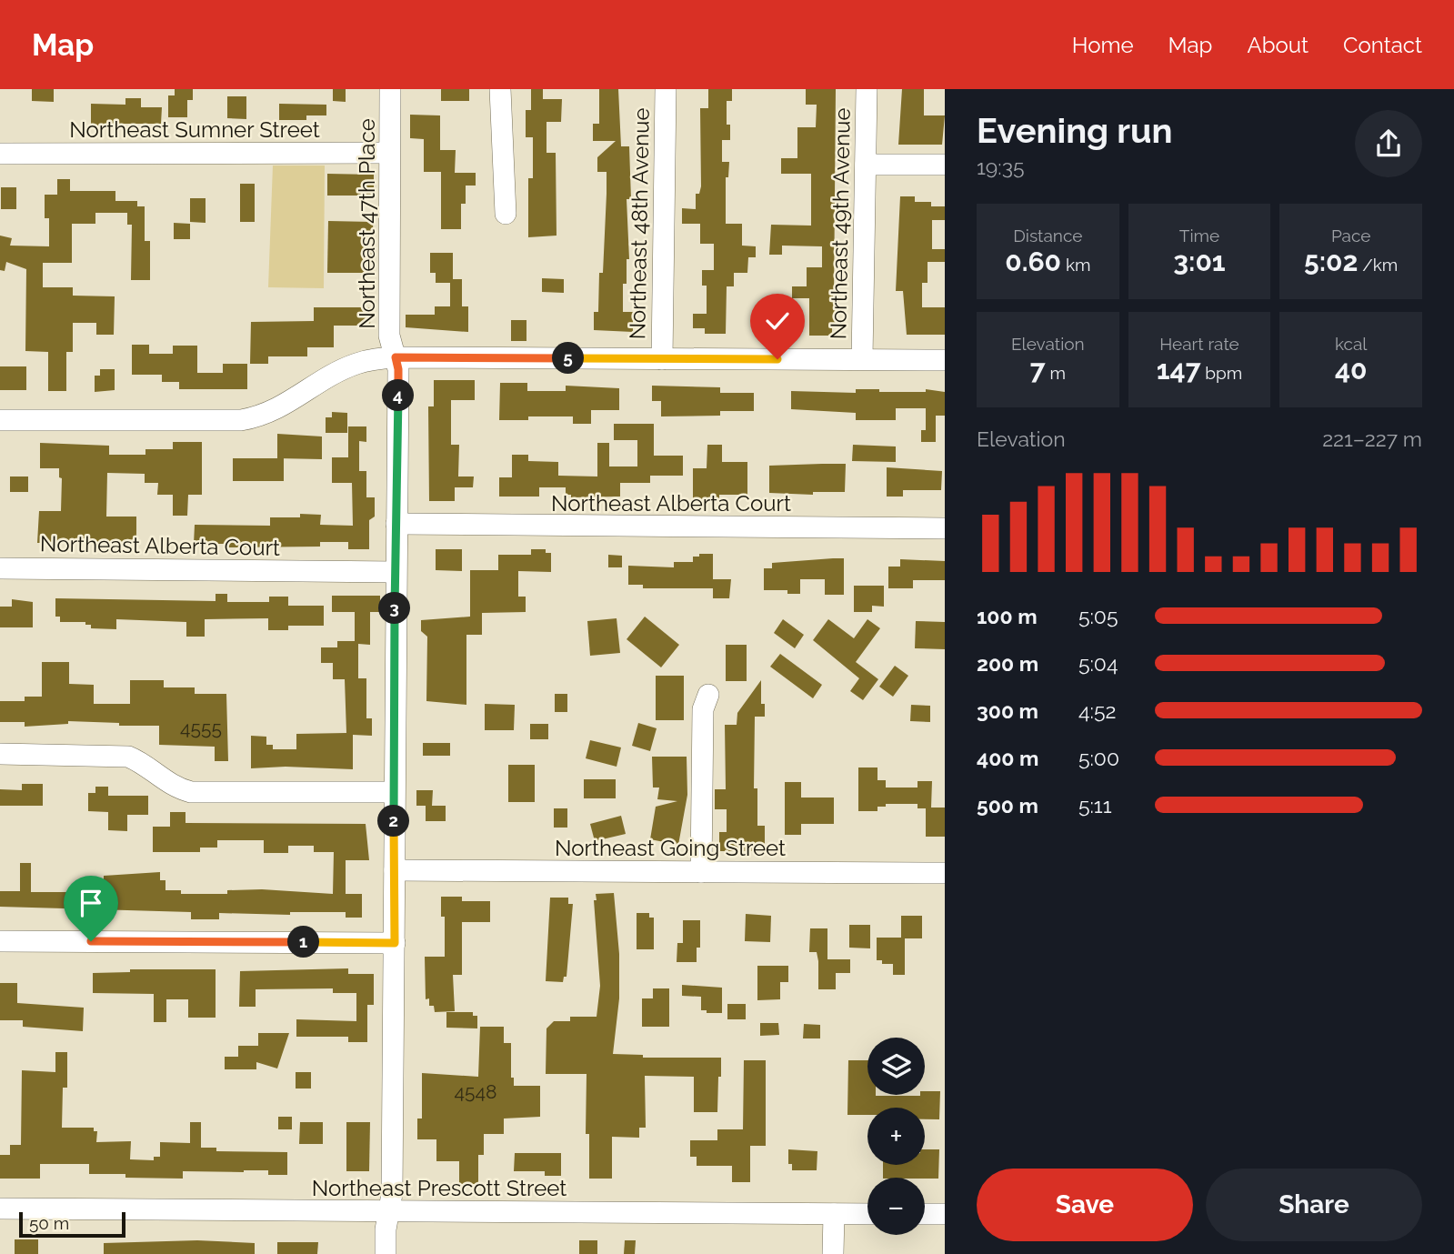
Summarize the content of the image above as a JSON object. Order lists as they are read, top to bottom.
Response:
{
  "streets": {
    "street": [
      "Northeast Sumner Street",
      "Northeast 47th Place",
      "Northeast 48th Avenue",
      "Northeast 49th Avenue",
      "Northeast Alberta Court",
      "Northeast Going Street",
      "Northeast Prescott Street"
    ]
  },
  "crossings": [
    ["Northeast Sumner Street", "Northeast 47th Place"],
    ["Northeast 47th Place", "Northeast Alberta Court"],
    ["Northeast 47th Place", "Northeast Going Street"],
    ["Northeast 47th Place", "Northeast Prescott Street"]
  ],
  "house_numbers": ["4555", "4548"],
  "scale_bar": "50 m",
  "page": {
    "header": "Map",
    "nav": [
      "Home",
      "Map",
      "About",
      "Contact"
    ],
    "heading": ["Evening run", "19:35"],
    "stats": [
      ["Distance", "0.60 km"],
      ["Time", "3:01"],
      ["Pace", "5:02 /km"],
      ["Elevation", "7 m"],
      ["Heart rate", "147 bpm"],
      ["kcal", "40"]
    ],
    "pins": [
      "5",
      "4",
      "3",
      "2",
      "1"
    ],
    "chart": ["Elevation", "221–227 m"],
    "list": [
      {
        "name": "100 m",
        "note": "5:05"
      },
      {
        "name": "200 m",
        "note": "5:04"
      },
      {
        "name": "300 m",
        "note": "4:52"
      },
      {
        "name": "400 m",
        "note": "5:00"
      },
      {
        "name": "500 m",
        "note": "5:11"
      }
    ],
    "map_buttons": ["+", "−"],
    "buttons": ["Save", "Share"],
    "scale": "50 m"
  }
}
